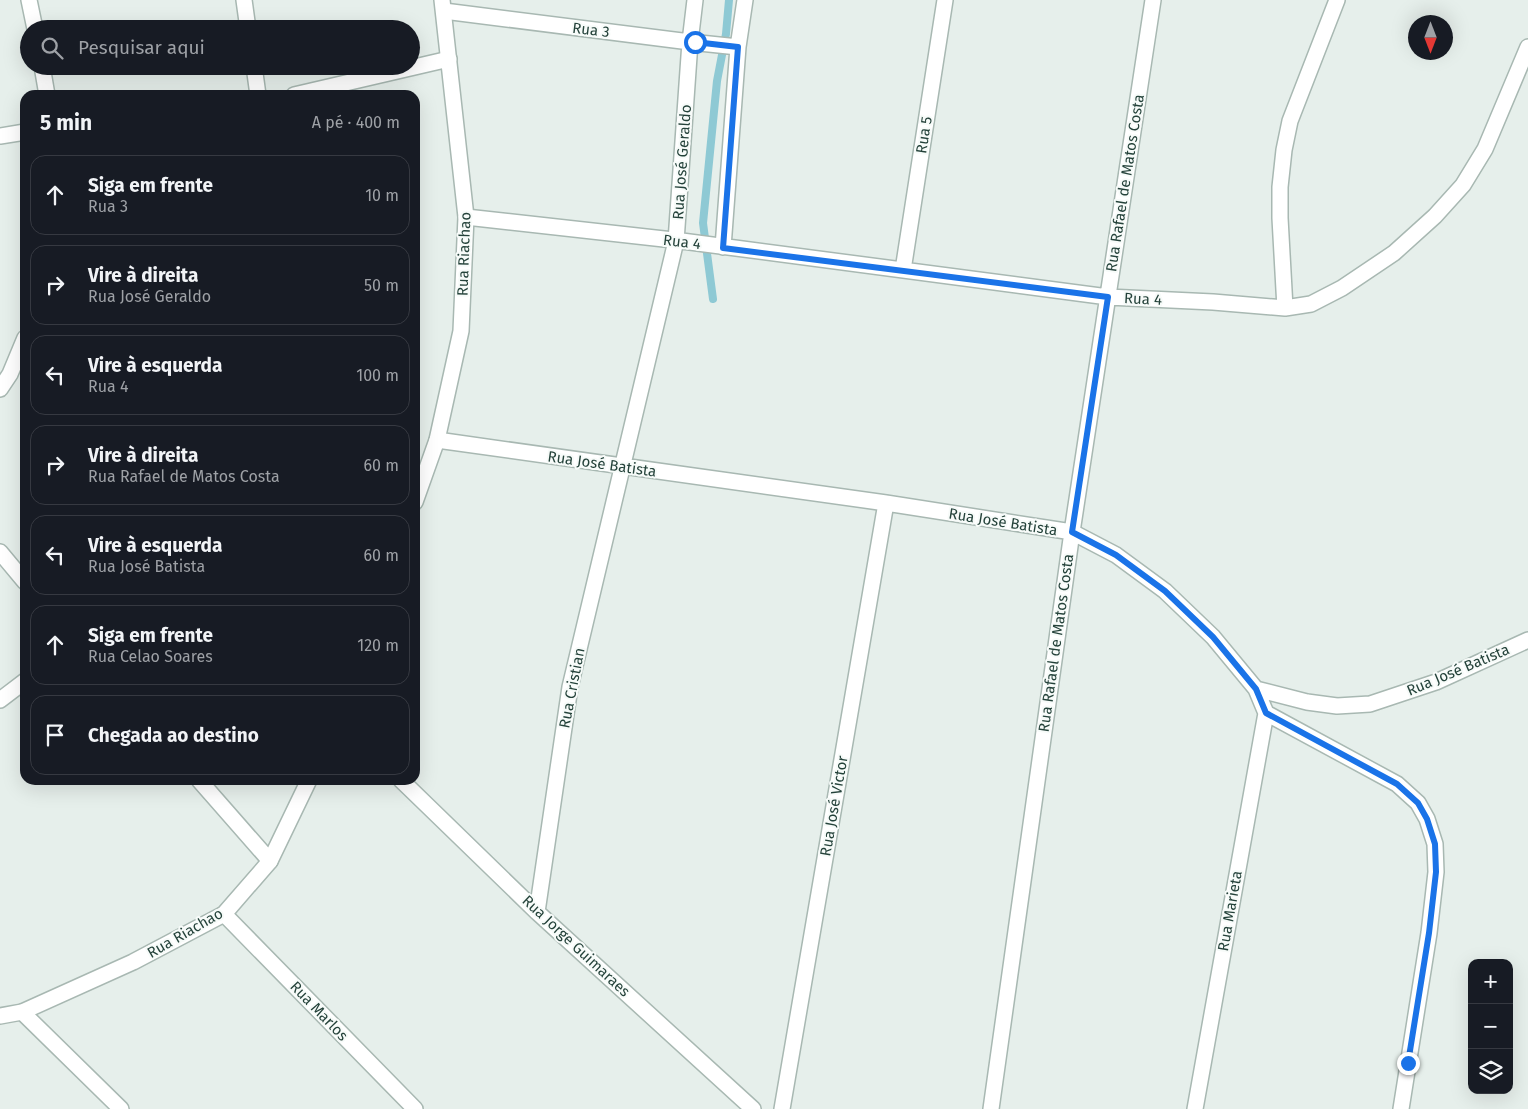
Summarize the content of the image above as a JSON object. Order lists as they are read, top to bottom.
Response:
{
  "streets": {
    "street": [
      "Rua 3",
      "Rua 5",
      "Rua José Geraldo",
      "Rua Rafael de Matos Costa",
      "Rua 4",
      "Rua Riachao",
      "Rua José Batista",
      "Rua Cristian",
      "Rua José Victor",
      "Rua Marieta",
      "Rua Jorge Guimaraes",
      "Rua Marlos"
    ]
  },
  "crossings": [
    ["Rua 3", "Rua José Geraldo"],
    ["Rua 3", "Rua Riachao"],
    ["Rua 5", "Rua 4"],
    ["Rua José Geraldo", "Rua 4"],
    ["Rua José Geraldo", "Rua José Batista"],
    ["Rua José Geraldo", "Rua Cristian"],
    ["Rua Rafael de Matos Costa", "Rua 4"],
    ["Rua Rafael de Matos Costa", "Rua José Batista"],
    ["Rua 4", "Rua Riachao"],
    ["Rua Riachao", "Rua José Batista"],
    ["Rua Riachao", "Rua Marlos"],
    ["Rua José Batista", "Rua Cristian"],
    ["Rua José Batista", "Rua José Victor"],
    ["Rua Cristian", "Rua Jorge Guimaraes"]
  ],
  "north": "bottom",
  "page": {
    "search": "Pesquisar aqui",
    "heading": ["5 min", "A pé · 400 m"],
    "list": [
      ["Siga em frente", "Rua 3", "10 m"],
      ["Vire à direita", "Rua José Geraldo", "50 m"],
      ["Vire à esquerda", "Rua 4", "100 m"],
      ["Vire à direita", "Rua Rafael de Matos Costa", "60 m"],
      ["Vire à esquerda", "Rua José Batista", "60 m"],
      ["Siga em frente", "Rua Celao Soares", "120 m"],
      "Chegada ao destino"
    ],
    "map_buttons": ["+", "−"]
  }
}
